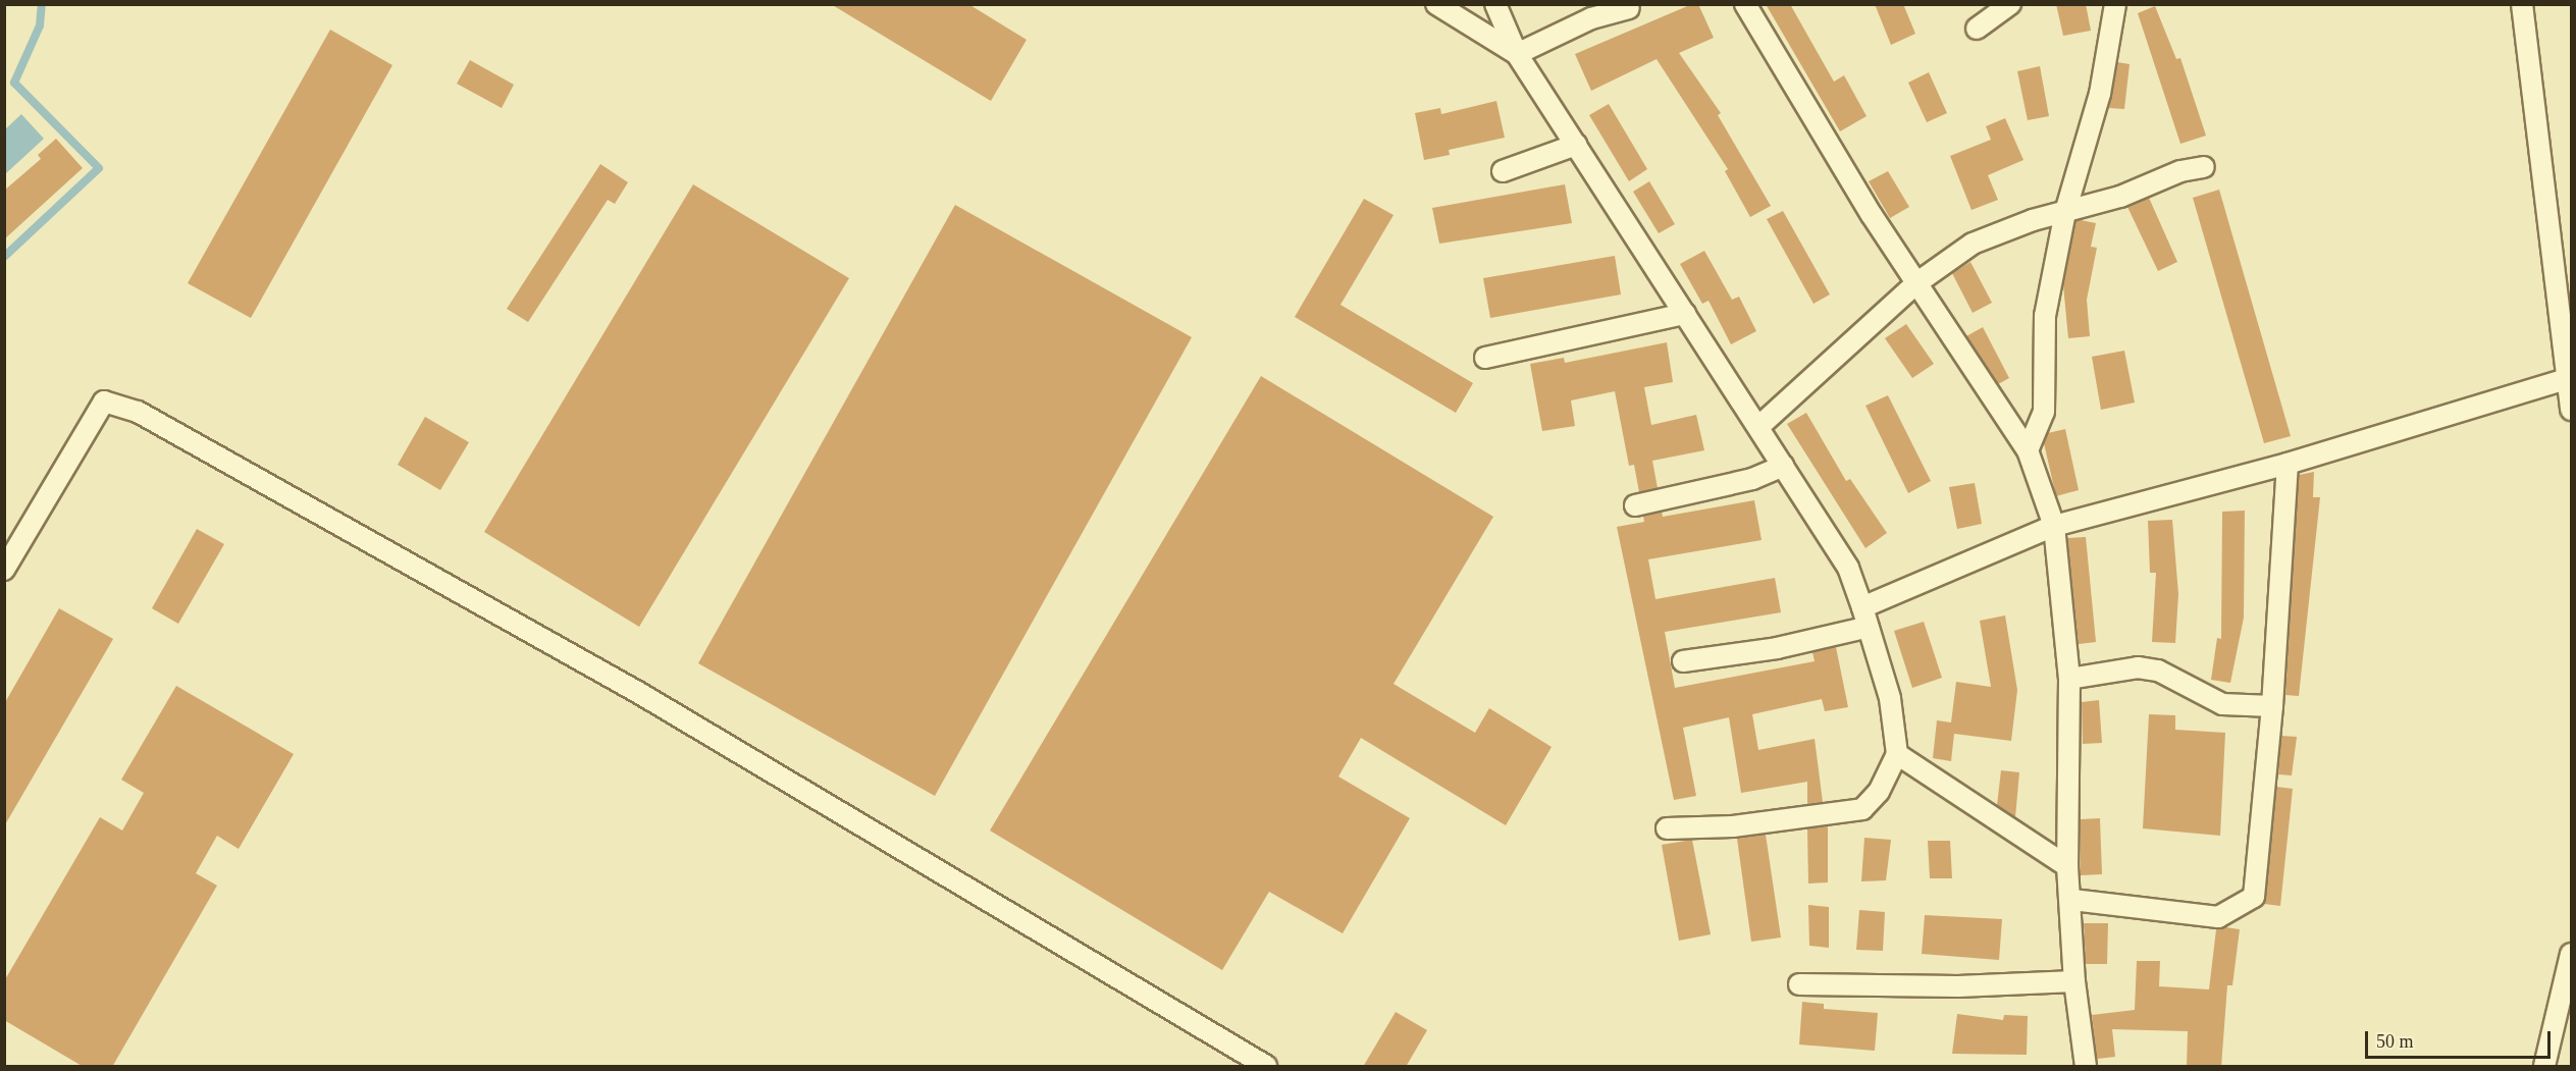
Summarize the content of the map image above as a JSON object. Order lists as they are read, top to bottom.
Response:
{
  "scale_bar": "50 m"
}
